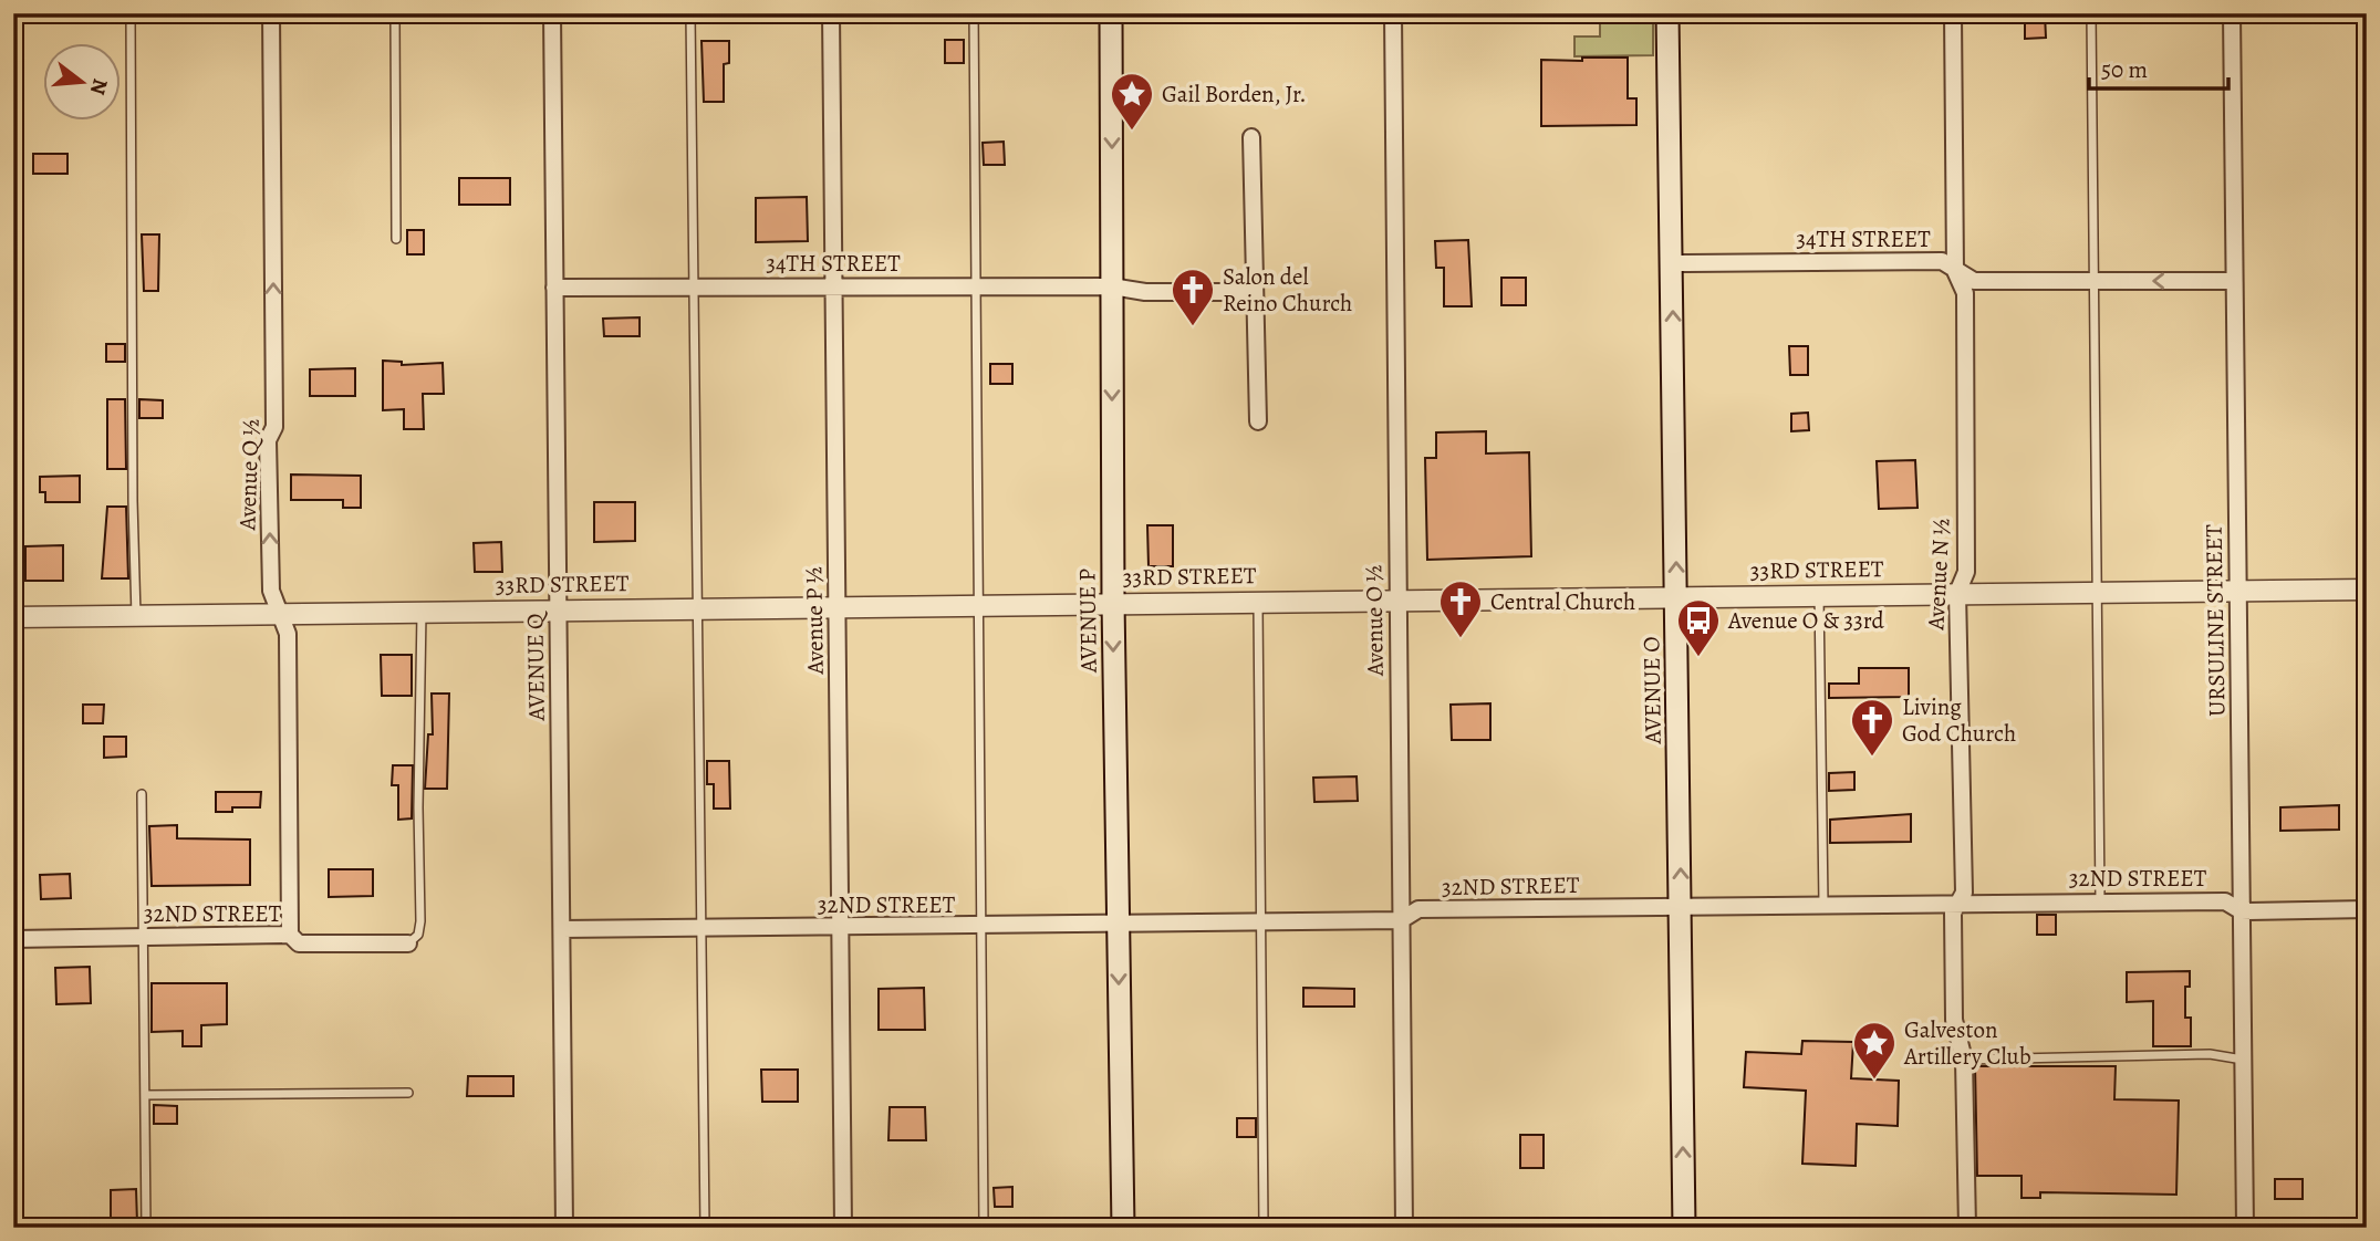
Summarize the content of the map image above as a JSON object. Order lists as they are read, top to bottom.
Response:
{
  "streets": {
    "main road": ["AVENUE P", "AVENUE O"],
    "street": [
      "34TH STREET",
      "Avenue Q ½",
      "33RD STREET",
      "Avenue N ½",
      "Avenue P ½",
      "Avenue O ½",
      "URSULINE STREET",
      "AVENUE Q",
      "32ND STREET"
    ]
  },
  "crossings": [
    ["34TH STREET", "Avenue N ½"],
    ["34TH STREET", "Avenue P ½"],
    ["34TH STREET", "AVENUE P"],
    ["34TH STREET", "URSULINE STREET"],
    ["34TH STREET", "AVENUE Q"],
    ["34TH STREET", "AVENUE O"],
    ["Avenue Q ½", "33RD STREET"],
    ["Avenue Q ½", "32ND STREET"],
    ["33RD STREET", "Avenue N ½"],
    ["33RD STREET", "Avenue P ½"],
    ["33RD STREET", "AVENUE P"],
    ["33RD STREET", "Avenue O ½"],
    ["33RD STREET", "URSULINE STREET"],
    ["33RD STREET", "AVENUE Q"],
    ["33RD STREET", "AVENUE O"],
    ["Avenue N ½", "32ND STREET"],
    ["Avenue P ½", "32ND STREET"],
    ["AVENUE P", "32ND STREET"],
    ["Avenue O ½", "32ND STREET"],
    ["URSULINE STREET", "32ND STREET"],
    ["AVENUE Q", "32ND STREET"],
    ["AVENUE O", "32ND STREET"]
  ],
  "one_way": ["Avenue Q ½", "AVENUE P", "AVENUE O"],
  "places": {
    "place": ["Gail Borden, Jr.", "Galveston Artillery Club"],
    "church": ["Salon del Reino Church", "Central Church", "Living God Church"],
    "bus stop": ["Avenue O & 33rd"]
  },
  "scale_bar": "50 m",
  "north": "right"
}
